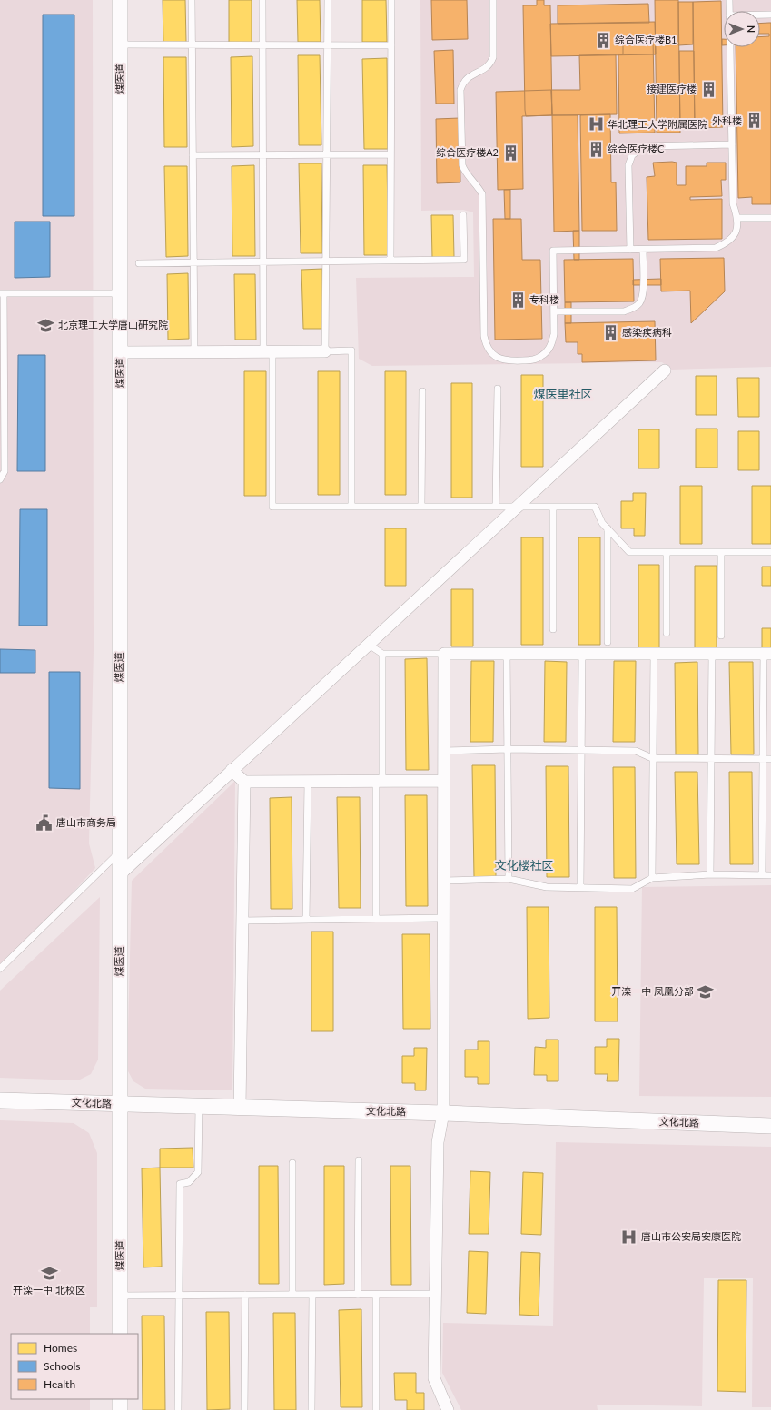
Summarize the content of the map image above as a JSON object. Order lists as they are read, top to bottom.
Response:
{
  "streets": {
    "street": ["煤医道", "文化北路"]
  },
  "crossings": [
    ["煤医道", "文化北路"]
  ],
  "districts": ["煤医里社区", "文化楼社区"],
  "places": {
    "building": [
      "综合医疗楼B1",
      "接建医疗楼",
      "外科楼",
      "综合医疗楼C",
      "综合医疗楼A2",
      "专科楼",
      "感染疾病科"
    ],
    "hospital": ["华北理工大学附属医院", "唐山市公安局安康医院"],
    "school or university": ["北京理工大学唐山研究院", "开滦一中 凤凰分部", "开滦一中 北校区"],
    "public building": ["唐山市商务局"]
  },
  "legend": ["Homes", "Schools", "Health"],
  "north": "right"
}
